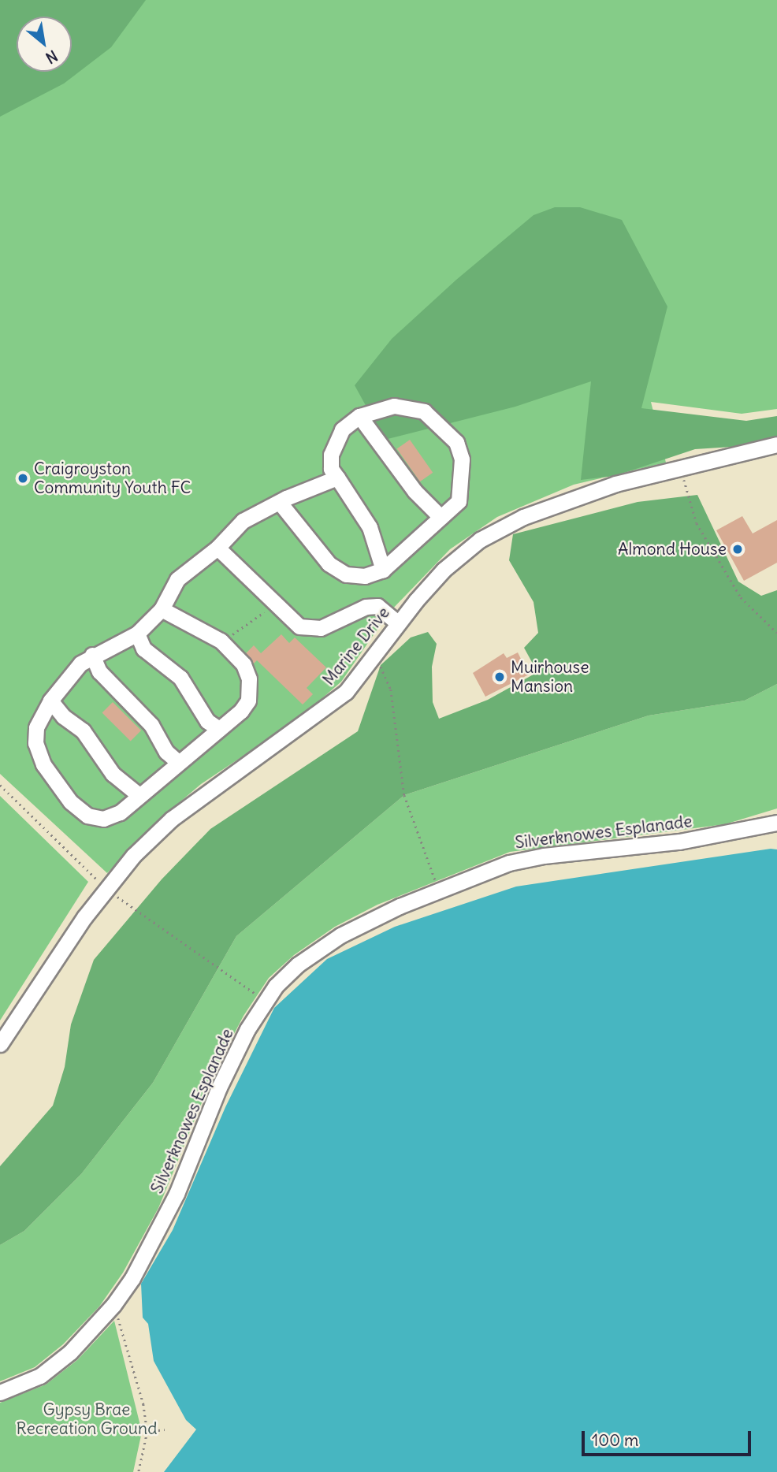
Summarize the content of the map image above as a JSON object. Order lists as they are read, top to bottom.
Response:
{
  "streets": {
    "street": ["Marine Drive", "Silverknowes Esplanade"]
  },
  "parks": ["Gypsy Brae Recreation Ground"],
  "places": ["Craigroyston Community Youth FC", "Almond House", "Muirhouse Mansion"],
  "scale_bar": "100 m",
  "north": "bottom right"
}
